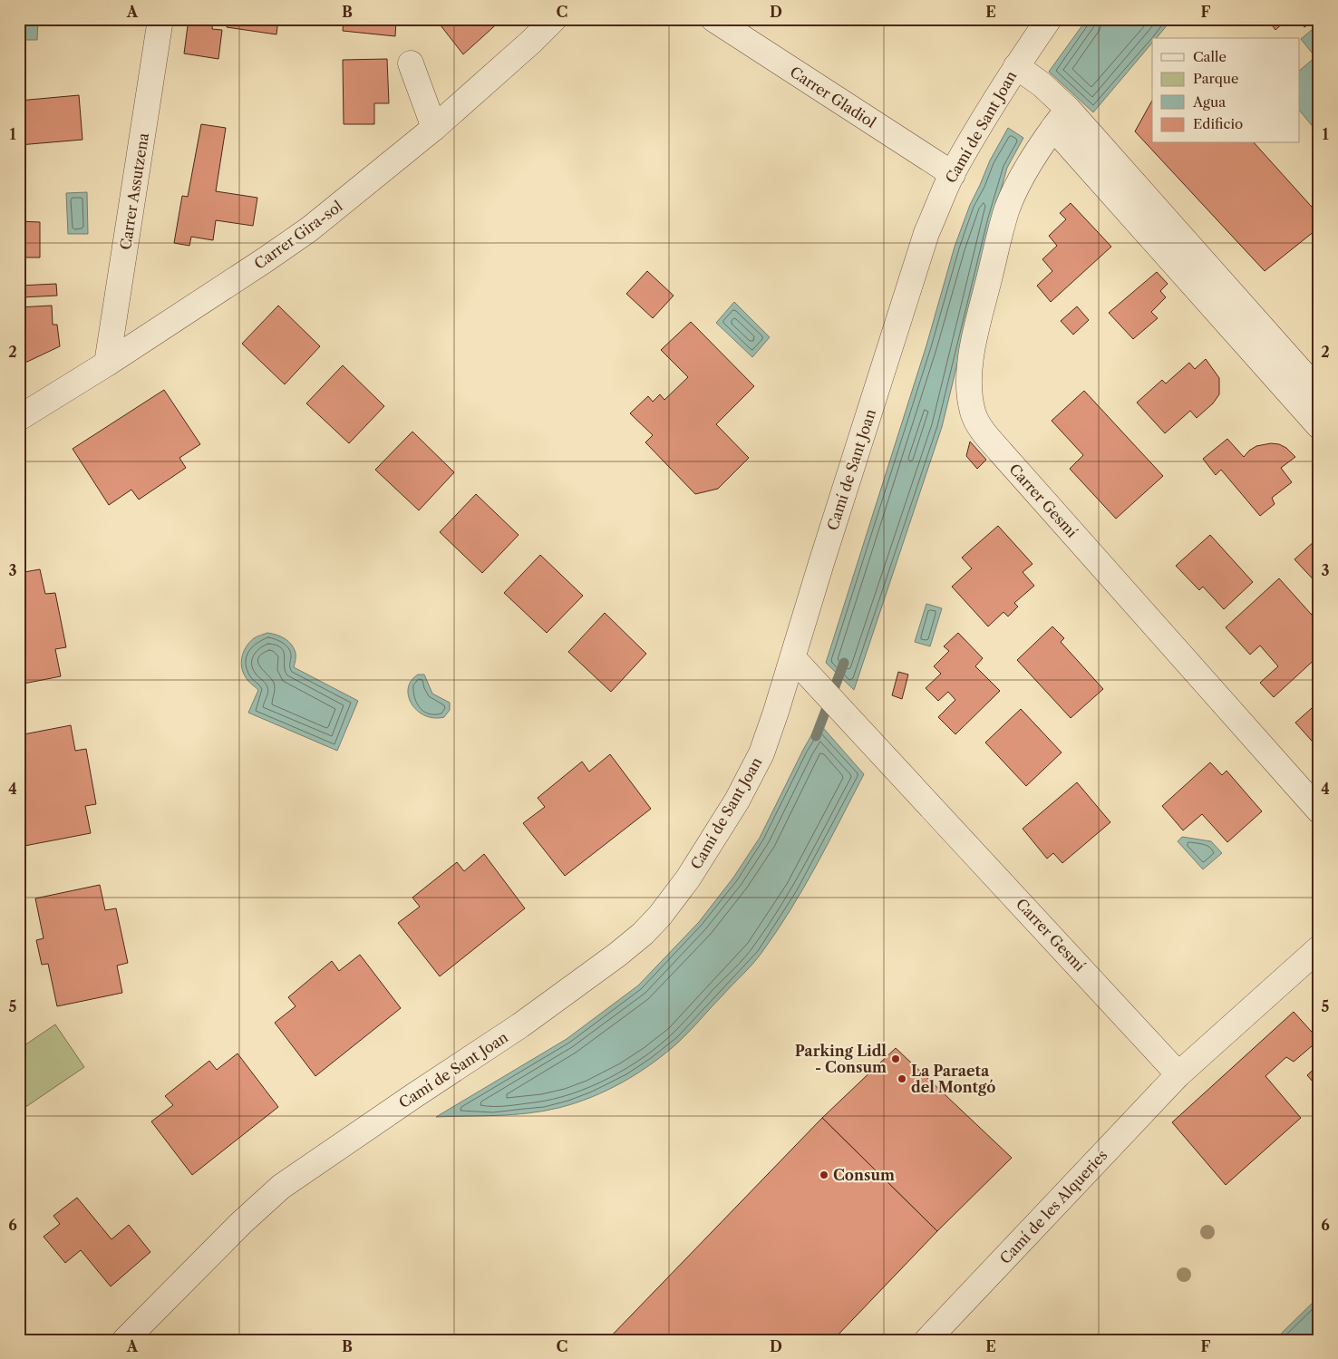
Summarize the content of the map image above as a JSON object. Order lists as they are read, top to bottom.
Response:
{
  "streets": {
    "street": [
      "Carrer Gladiol",
      "Camí de Sant Joan",
      "Carrer Assutzena",
      "Carrer Gira-sol",
      "Carrer Gesmí",
      "Camí de les Alqueries"
    ]
  },
  "crossings": [
    ["Carrer Gladiol", "Camí de Sant Joan"],
    ["Camí de Sant Joan", "Carrer Gesmí"],
    ["Carrer Assutzena", "Carrer Gira-sol"],
    ["Carrer Gesmí", "Camí de les Alqueries"]
  ],
  "places": ["Parking Lidl - Consum", "La Paraeta del Montgó", "Consum"],
  "legend": [
    "Calle",
    "Parque",
    "Agua",
    "Edificio"
  ],
  "grid": {
    "columns": [
      "A",
      "B",
      "C",
      "D",
      "E",
      "F"
    ],
    "rows": [
      "1",
      "2",
      "3",
      "4",
      "5",
      "6"
    ]
  }
}
